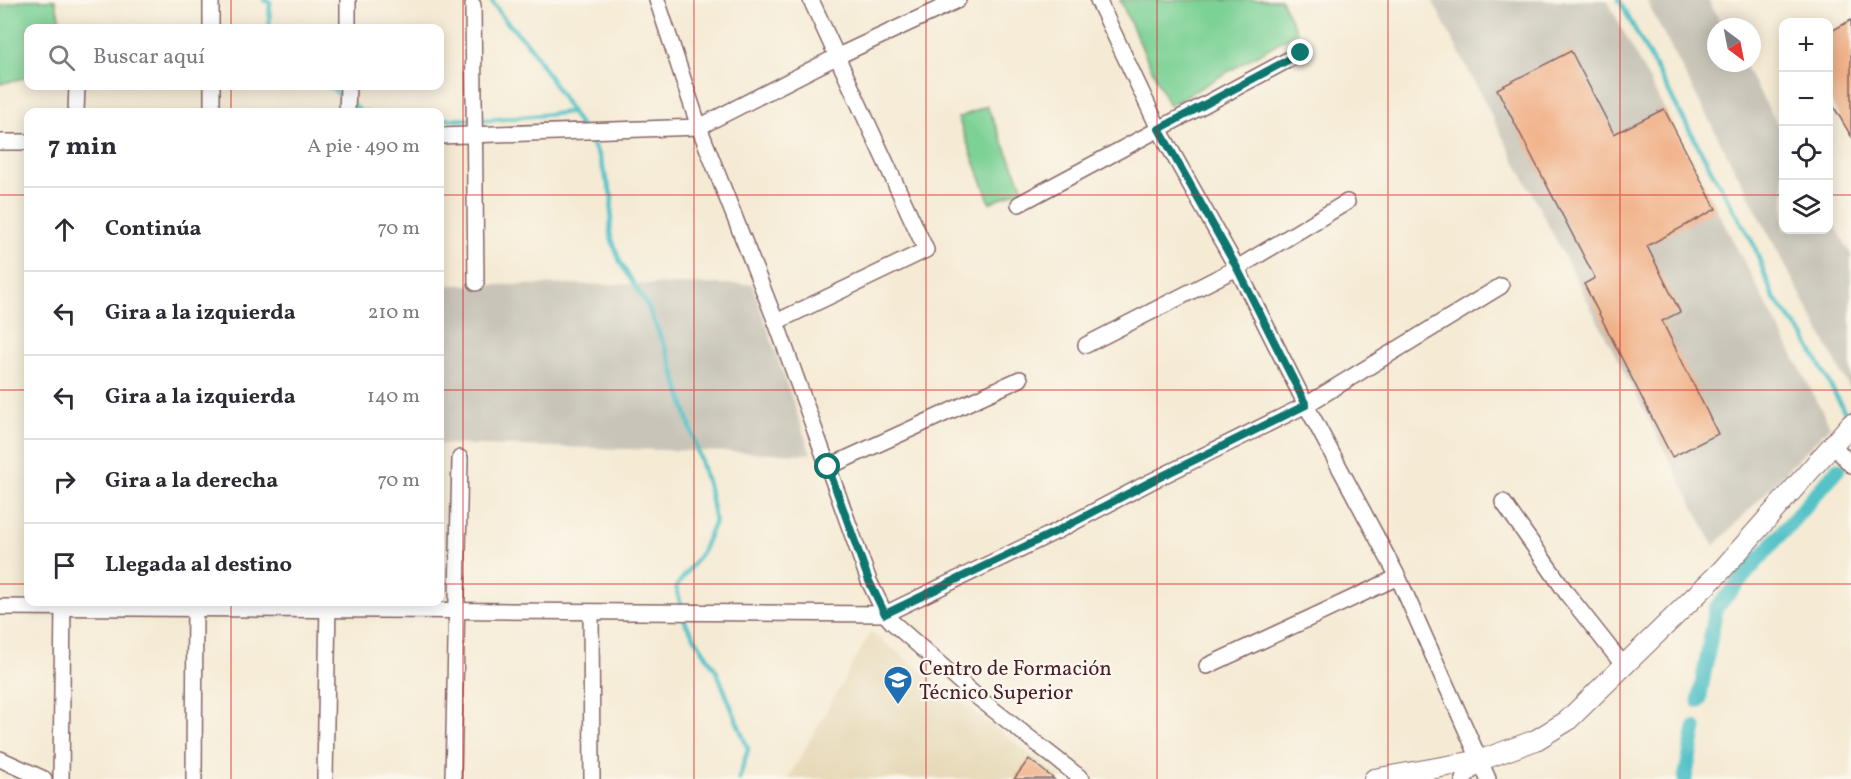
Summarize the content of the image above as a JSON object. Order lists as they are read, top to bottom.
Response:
{
  "places": {
    "school or university": ["Centro de Formación Técnico Superior"]
  },
  "north": "bottom right",
  "page": {
    "map_buttons": ["+", "−"],
    "search": "Buscar aquí",
    "heading": ["7 min", "A pie · 490 m"],
    "list": [
      ["Continúa", "70 m"],
      ["Gira a la izquierda", "210 m"],
      ["Gira a la izquierda", "140 m"],
      ["Gira a la derecha", "70 m"],
      "Llegada al destino"
    ]
  }
}
